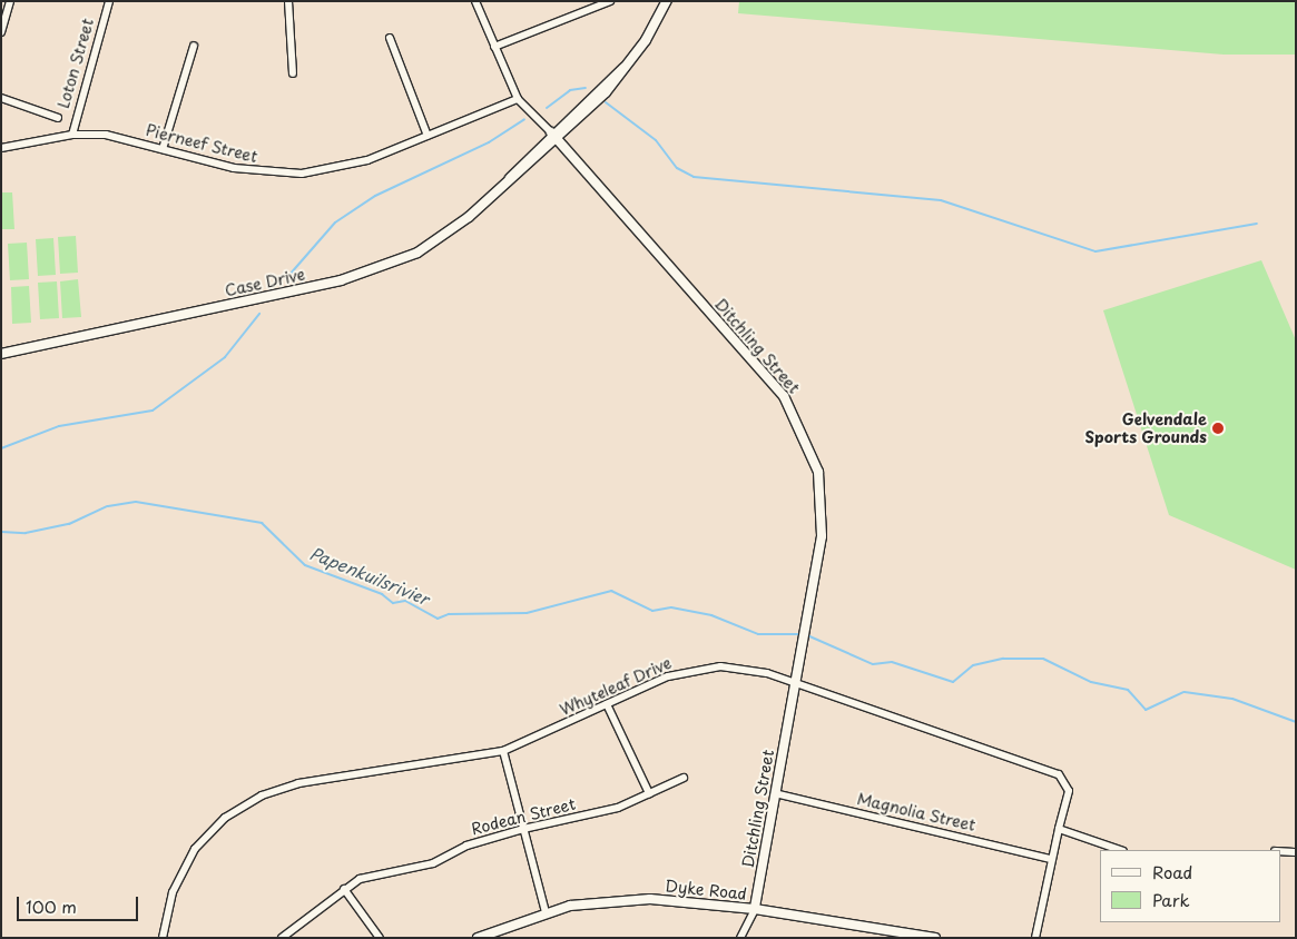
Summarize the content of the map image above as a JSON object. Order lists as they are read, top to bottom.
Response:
{
  "streets": {
    "street": [
      "Loton Street",
      "Pierneef Street",
      "Case Drive",
      "Ditchling Street",
      "Whyteleaf Drive",
      "Magnolia Street",
      "Rodean Street",
      "Dyke Road"
    ]
  },
  "crossings": [
    ["Loton Street", "Pierneef Street"],
    ["Pierneef Street", "Ditchling Street"],
    ["Case Drive", "Ditchling Street"],
    ["Ditchling Street", "Whyteleaf Drive"],
    ["Ditchling Street", "Magnolia Street"],
    ["Ditchling Street", "Dyke Road"],
    ["Whyteleaf Drive", "Magnolia Street"]
  ],
  "water": ["Papenkuilsrivier"],
  "places": ["Gelvendale Sports Grounds"],
  "legend": ["Road", "Park"],
  "scale_bar": "100 m"
}
